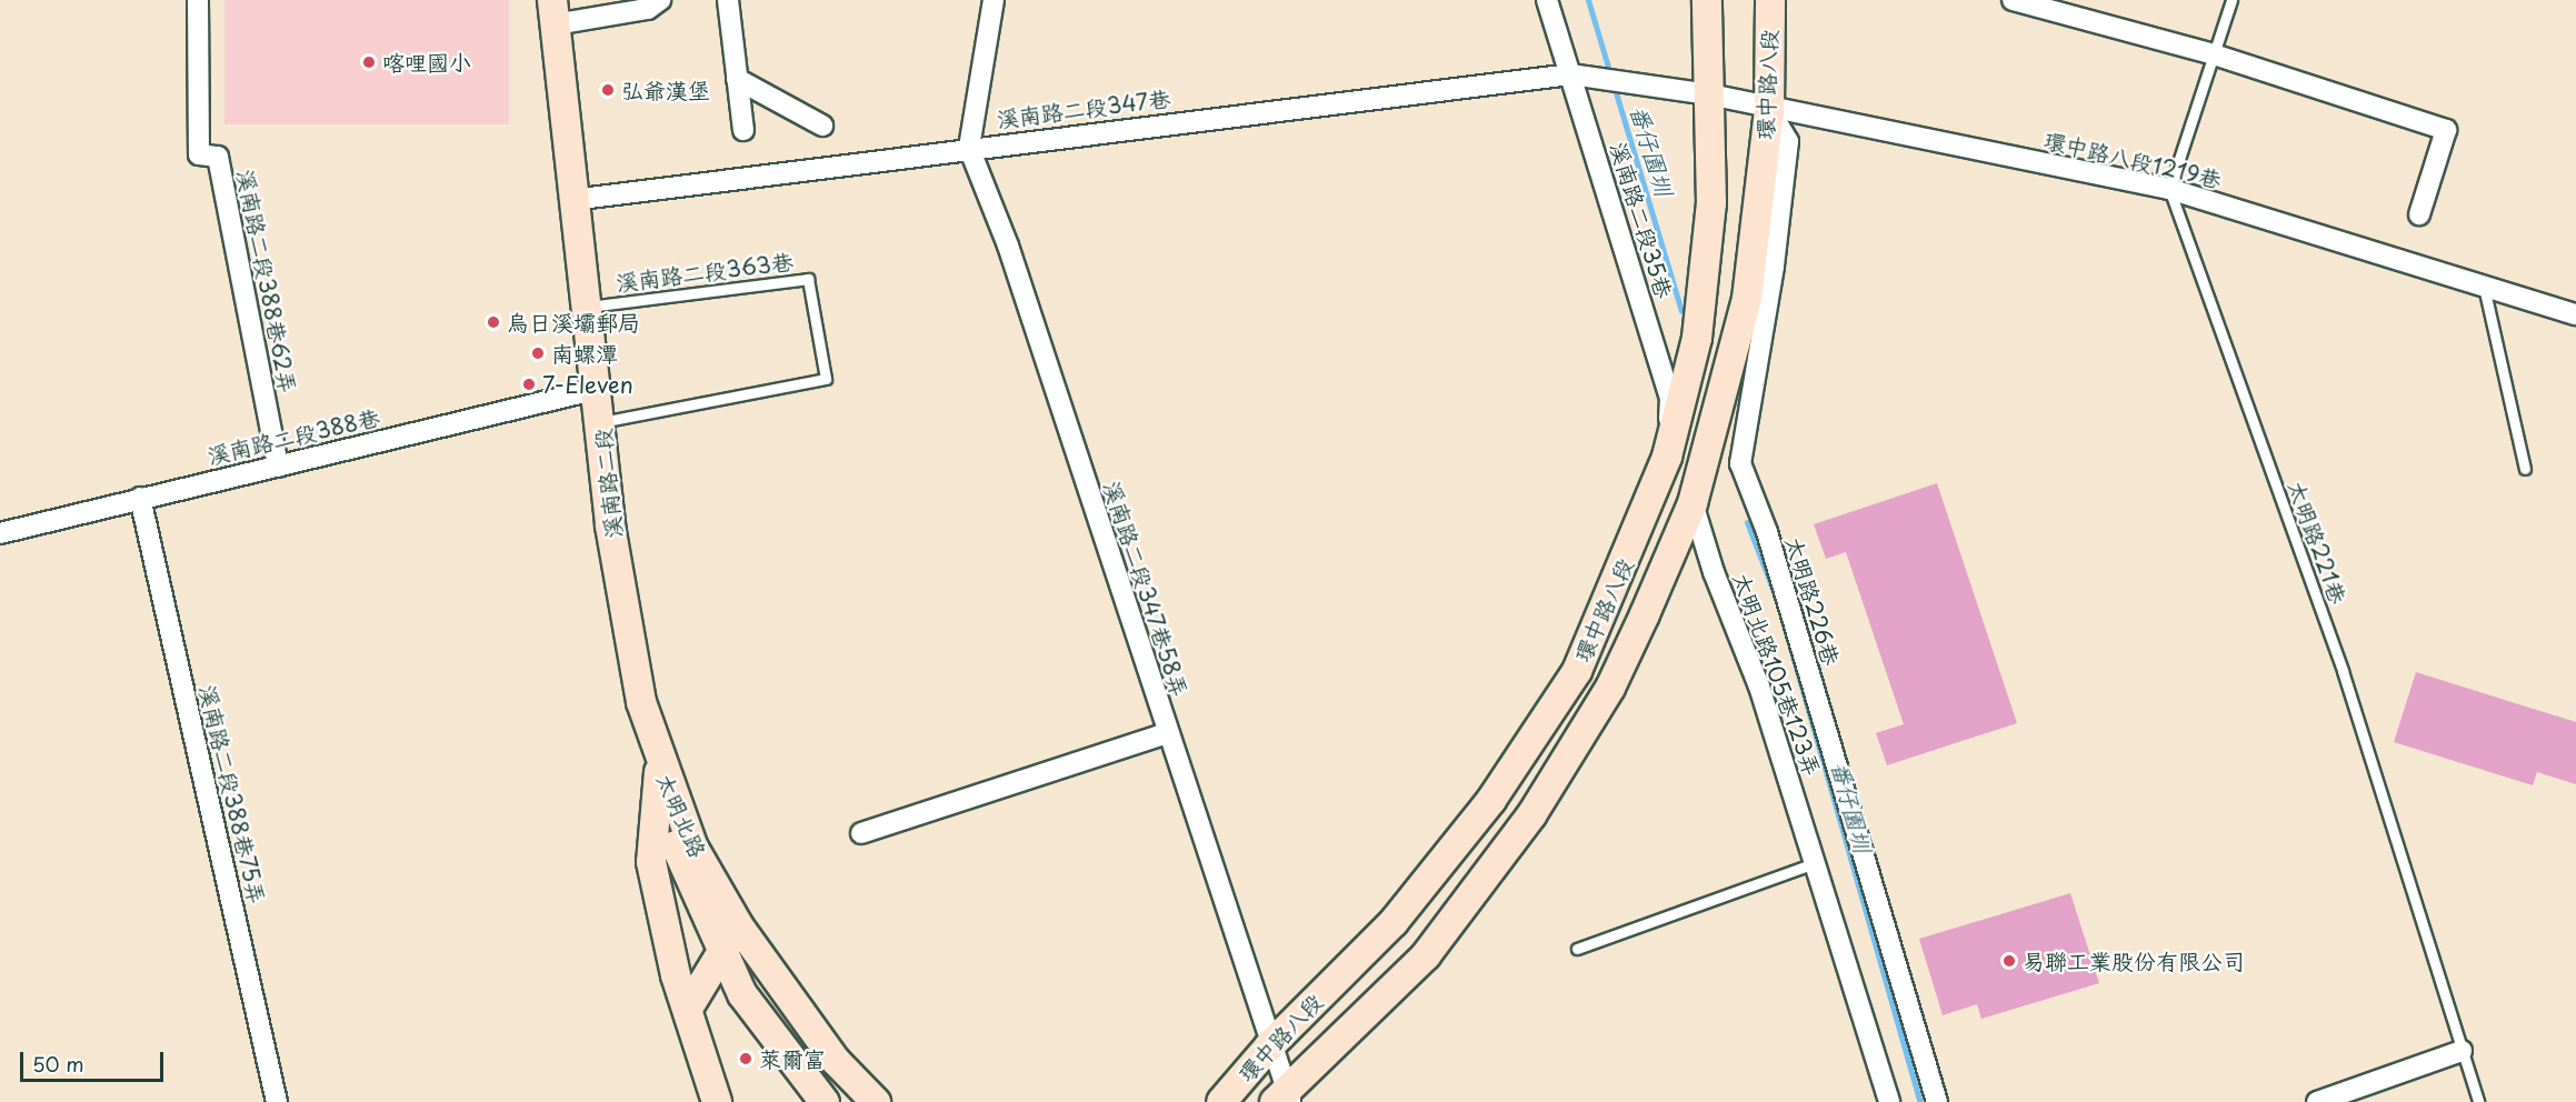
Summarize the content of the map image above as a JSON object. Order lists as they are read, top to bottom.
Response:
{
  "streets": {
    "street": [
      "環中路八段",
      "溪南路二段347巷",
      "環中路八段1219巷",
      "溪南路二段35巷",
      "溪南路二段388巷62弄",
      "溪南路二段388巷",
      "溪南路二段",
      "溪南路二段347巷58弄",
      "太明路226巷",
      "太明北路105巷123弄",
      "溪南路二段388巷75弄",
      "太明北路"
    ],
    "lane": ["溪南路二段363巷", "太明路221巷"]
  },
  "crossings": [
    ["環中路八段", "溪南路二段347巷"],
    ["環中路八段", "環中路八段1219巷"],
    ["環中路八段", "溪南路二段35巷"],
    ["環中路八段", "溪南路二段347巷58弄"],
    ["環中路八段", "太明路226巷"],
    ["環中路八段", "太明北路105巷123弄"],
    ["溪南路二段347巷", "環中路八段1219巷"],
    ["溪南路二段347巷", "溪南路二段35巷"],
    ["溪南路二段347巷", "溪南路二段"],
    ["溪南路二段347巷", "溪南路二段347巷58弄"],
    ["環中路八段1219巷", "太明路221巷"],
    ["環中路八段1219巷", "太明路226巷"],
    ["溪南路二段363巷", "溪南路二段"],
    ["溪南路二段388巷62弄", "溪南路二段388巷"],
    ["溪南路二段388巷", "溪南路二段"],
    ["溪南路二段388巷", "溪南路二段388巷75弄"],
    ["溪南路二段", "太明北路"]
  ],
  "water": ["番仔園圳"],
  "places": [
    "喀哩國小",
    "弘爺漢堡",
    "烏日溪壩郵局",
    "南螺潭",
    "7-Eleven",
    "易聯工業股份有限公司",
    "萊爾富"
  ],
  "scale_bar": "50 m"
}
